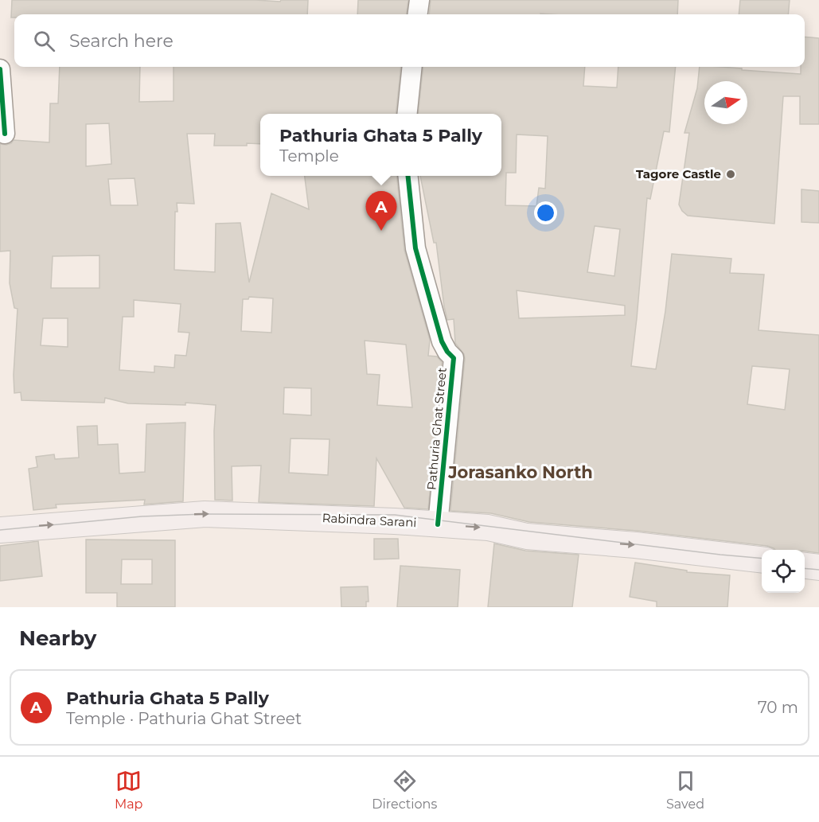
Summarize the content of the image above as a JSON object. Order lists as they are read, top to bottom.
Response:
{
  "streets": {
    "main road": ["Rabindra Sarani"],
    "street": ["Pathuria Ghat Street"]
  },
  "crossings": [
    ["Pathuria Ghat Street", "Rabindra Sarani"]
  ],
  "one_way": ["Rabindra Sarani"],
  "districts": ["Jorasanko North"],
  "places": ["Tagore Castle"],
  "north": "right",
  "page": {
    "search": "Search here",
    "popup": ["Pathuria Ghata 5 Pally", "Temple"],
    "pins": "A",
    "heading": "Nearby",
    "list": [
      {
        "mark": "A",
        "name": "Pathuria Ghata 5 Pally",
        "note": "Temple · Pathuria Ghat Street",
        "value": "70 m"
      }
    ],
    "nav": ["Map", "Directions", "Saved"]
  }
}
